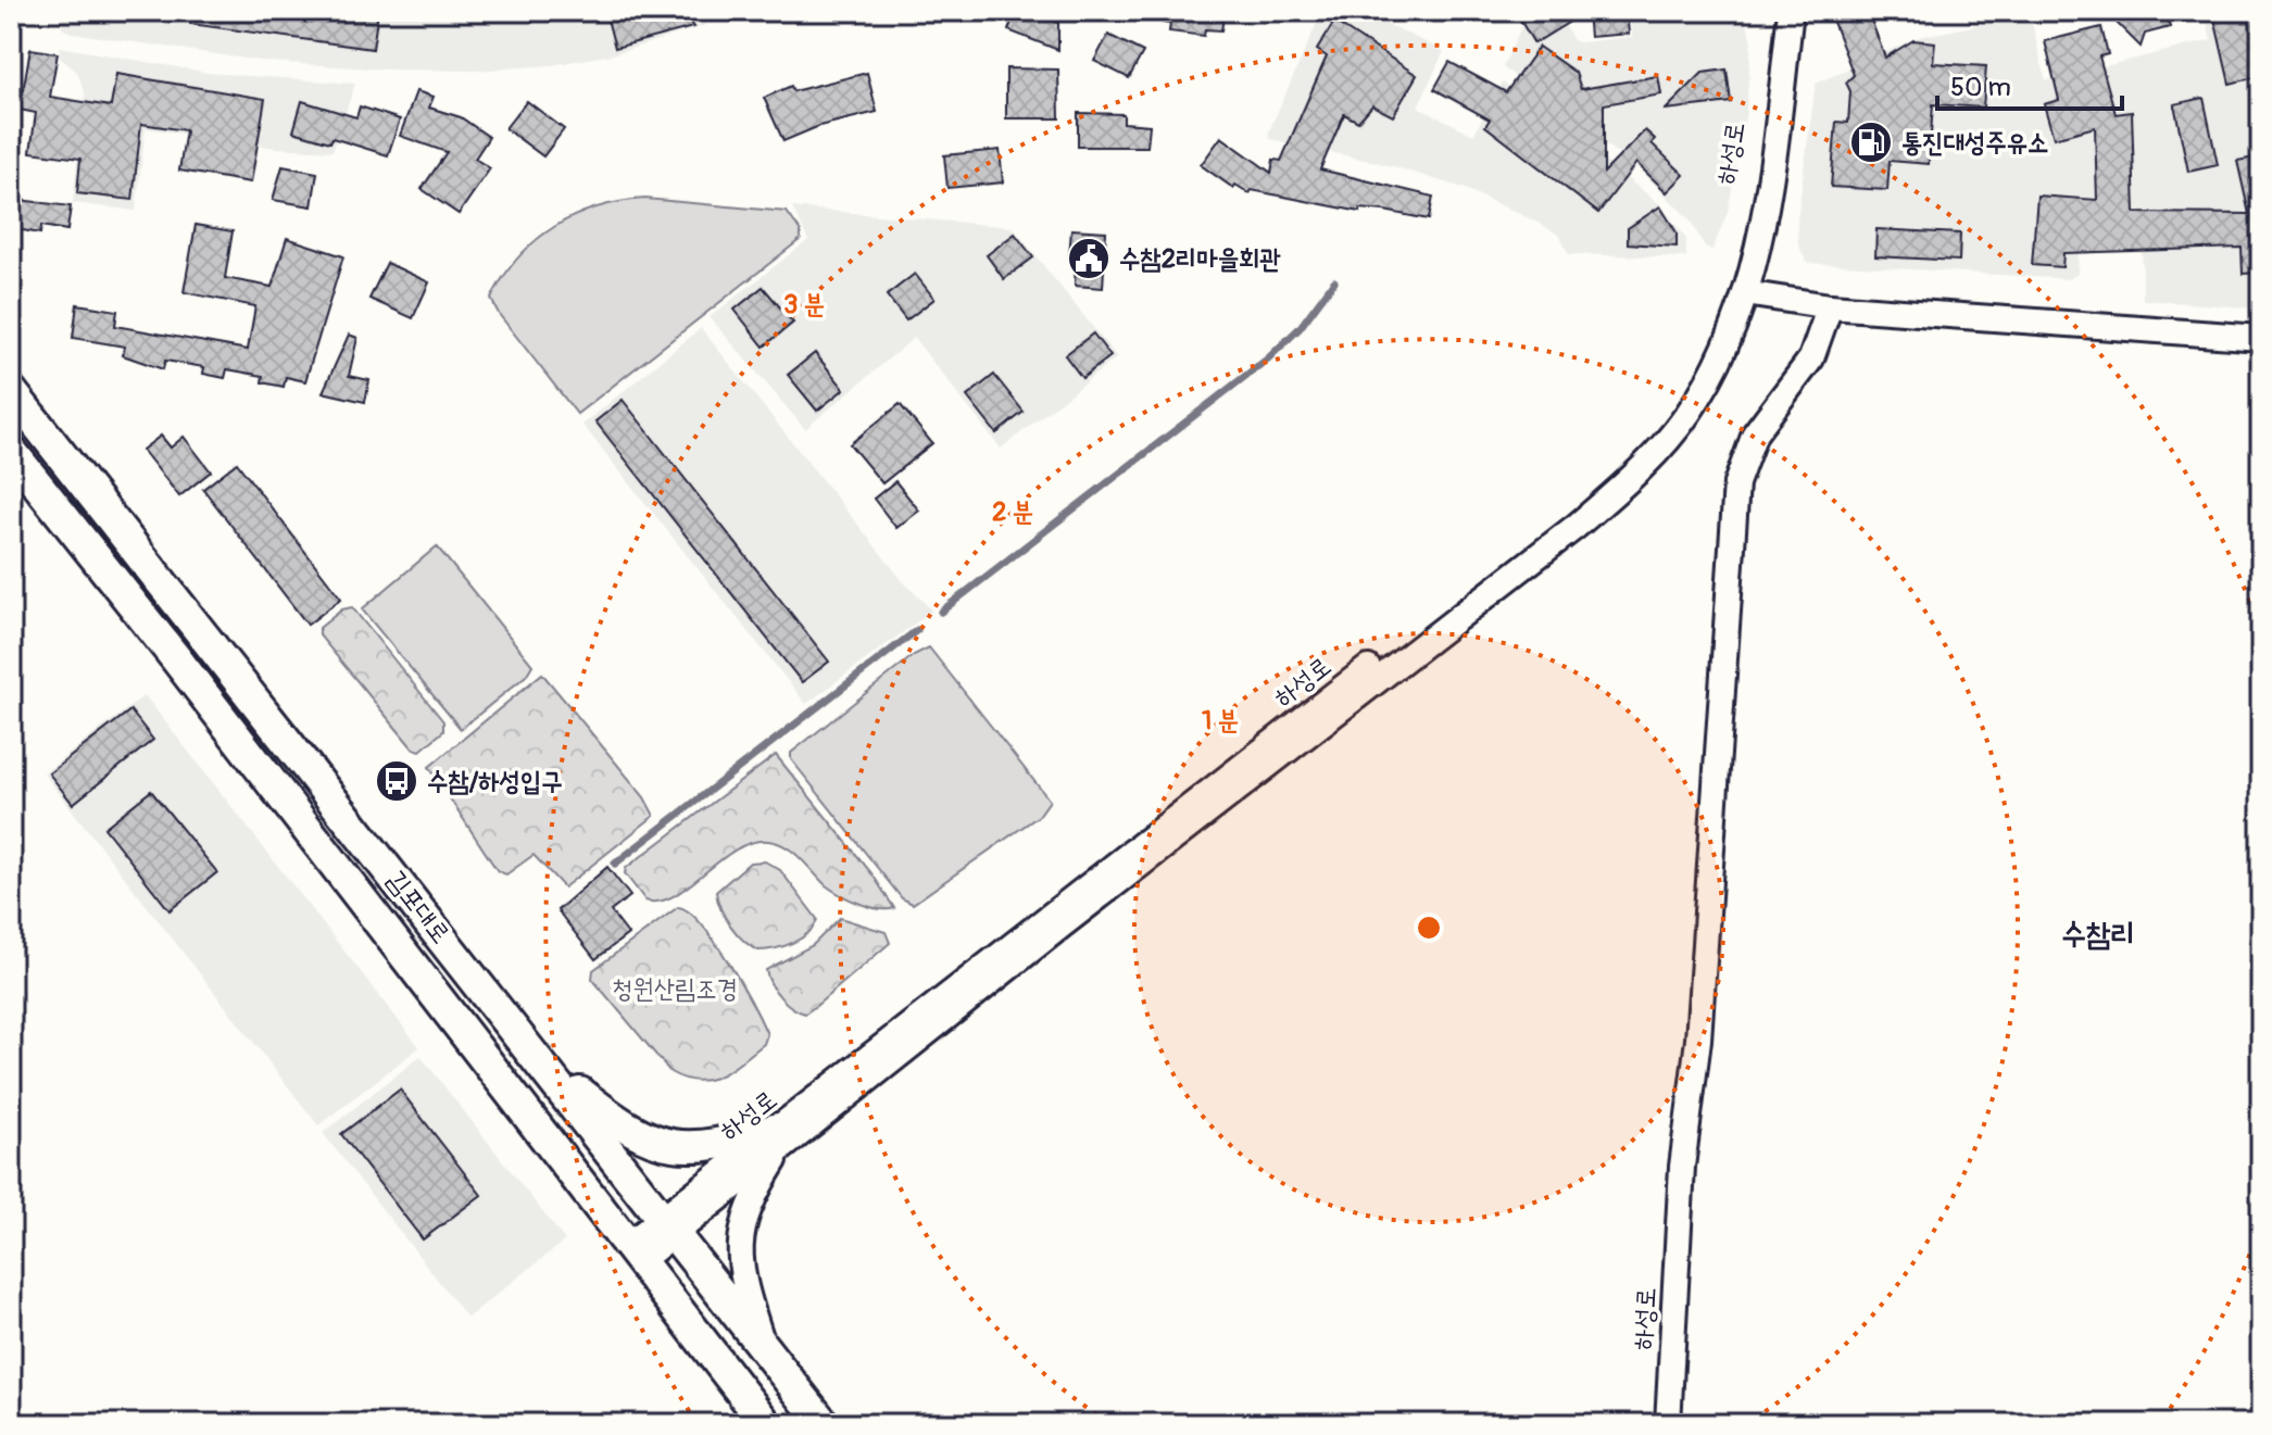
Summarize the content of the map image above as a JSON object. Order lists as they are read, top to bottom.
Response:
{
  "streets": {
    "main road": ["김포대로"],
    "street": ["하성로"]
  },
  "crossings": [
    ["하성로", "김포대로"]
  ],
  "districts": ["수참리"],
  "parks": ["청원산림조경"],
  "places": {
    "fuel station": ["통진대성주유소"],
    "public building": ["수참2리마을회관"],
    "bus stop": ["수참/하성입구"]
  },
  "scale_bar": "50 m",
  "rings": ["3 분", "2 분", "1 분"]
}
